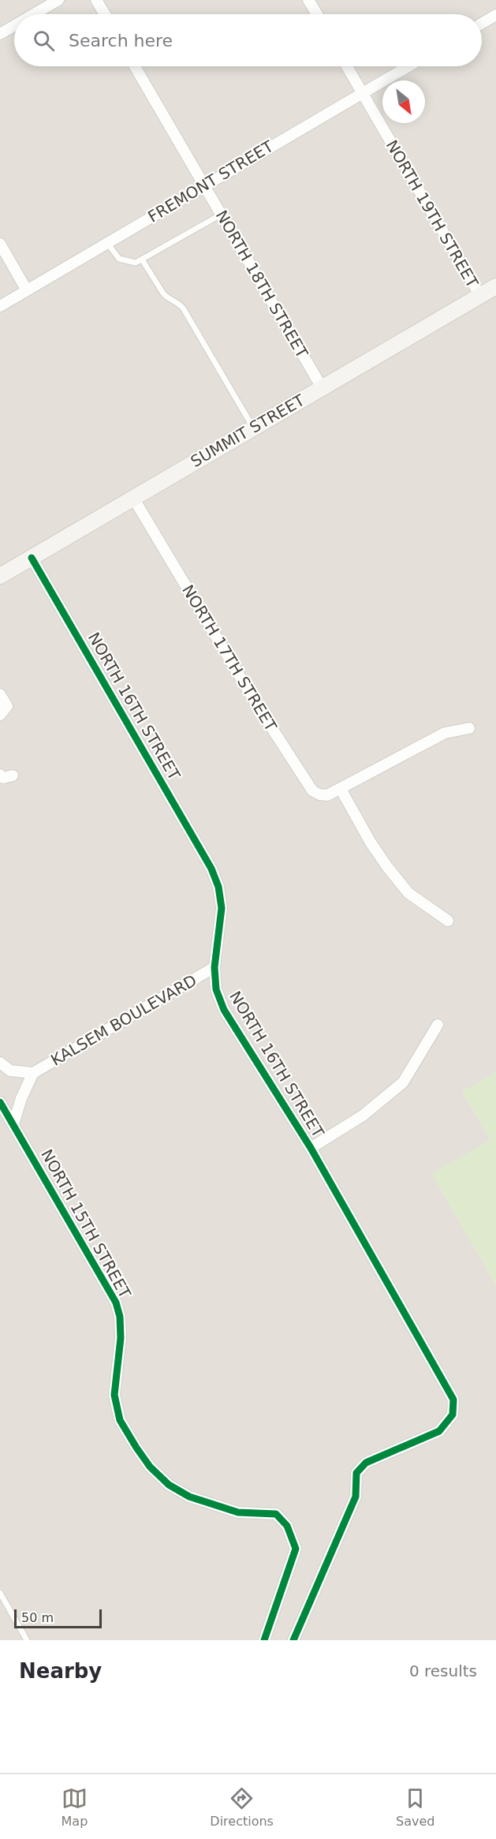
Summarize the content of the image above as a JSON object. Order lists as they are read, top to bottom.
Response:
{
  "streets": {
    "main road": ["SUMMIT STREET"],
    "street": [
      "FREMONT STREET",
      "NORTH 19TH STREET",
      "NORTH 18TH STREET",
      "NORTH 17TH STREET",
      "NORTH 16TH STREET",
      "KALSEM BOULEVARD",
      "NORTH 15TH STREET"
    ]
  },
  "crossings": [
    ["FREMONT STREET", "NORTH 19TH STREET"],
    ["FREMONT STREET", "NORTH 18TH STREET"],
    ["NORTH 19TH STREET", "SUMMIT STREET"],
    ["NORTH 18TH STREET", "SUMMIT STREET"],
    ["SUMMIT STREET", "NORTH 17TH STREET"],
    ["SUMMIT STREET", "NORTH 16TH STREET"],
    ["NORTH 16TH STREET", "KALSEM BOULEVARD"],
    ["KALSEM BOULEVARD", "NORTH 15TH STREET"]
  ],
  "scale_bar": "50 m",
  "north": "bottom right",
  "page": {
    "search": "Search here",
    "scale": "50 m",
    "heading": ["Nearby", "0 results"],
    "nav": ["Map", "Directions", "Saved"]
  }
}
